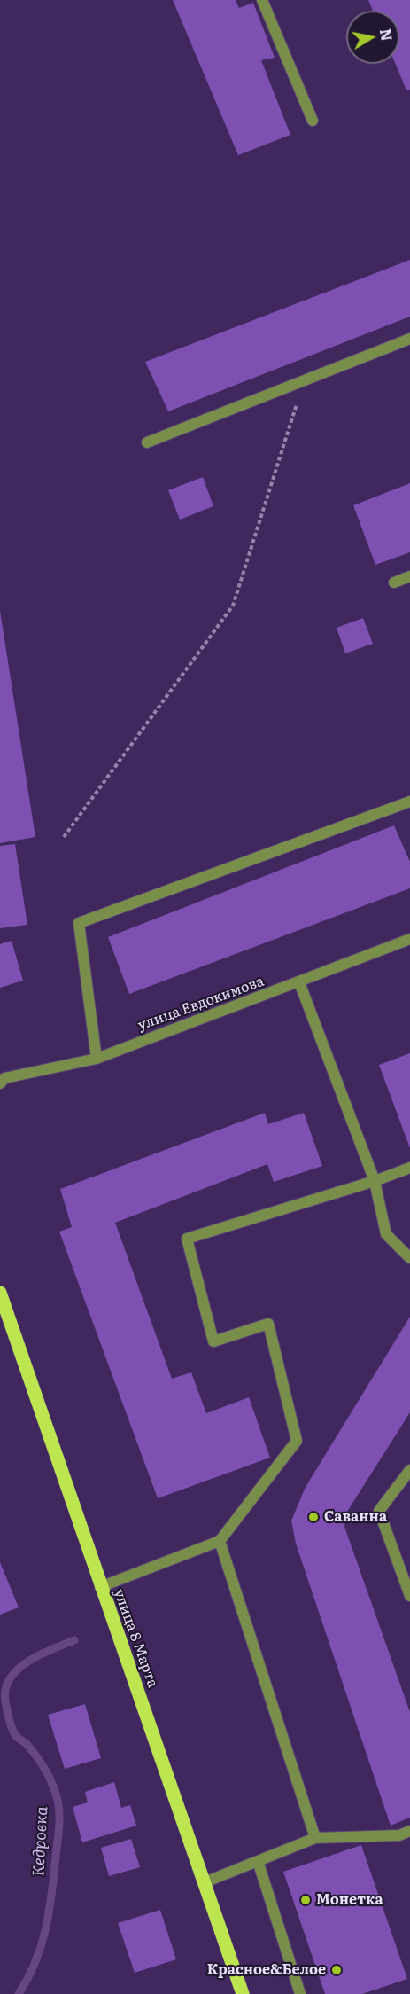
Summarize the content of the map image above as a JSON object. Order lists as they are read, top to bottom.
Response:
{
  "streets": {
    "main road": ["улица 8 Марта"],
    "street": ["улица Евдокимова"]
  },
  "water": ["Кедровка"],
  "places": ["Саванна", "Монетка", "Красное&Белое"],
  "north": "right"
}
